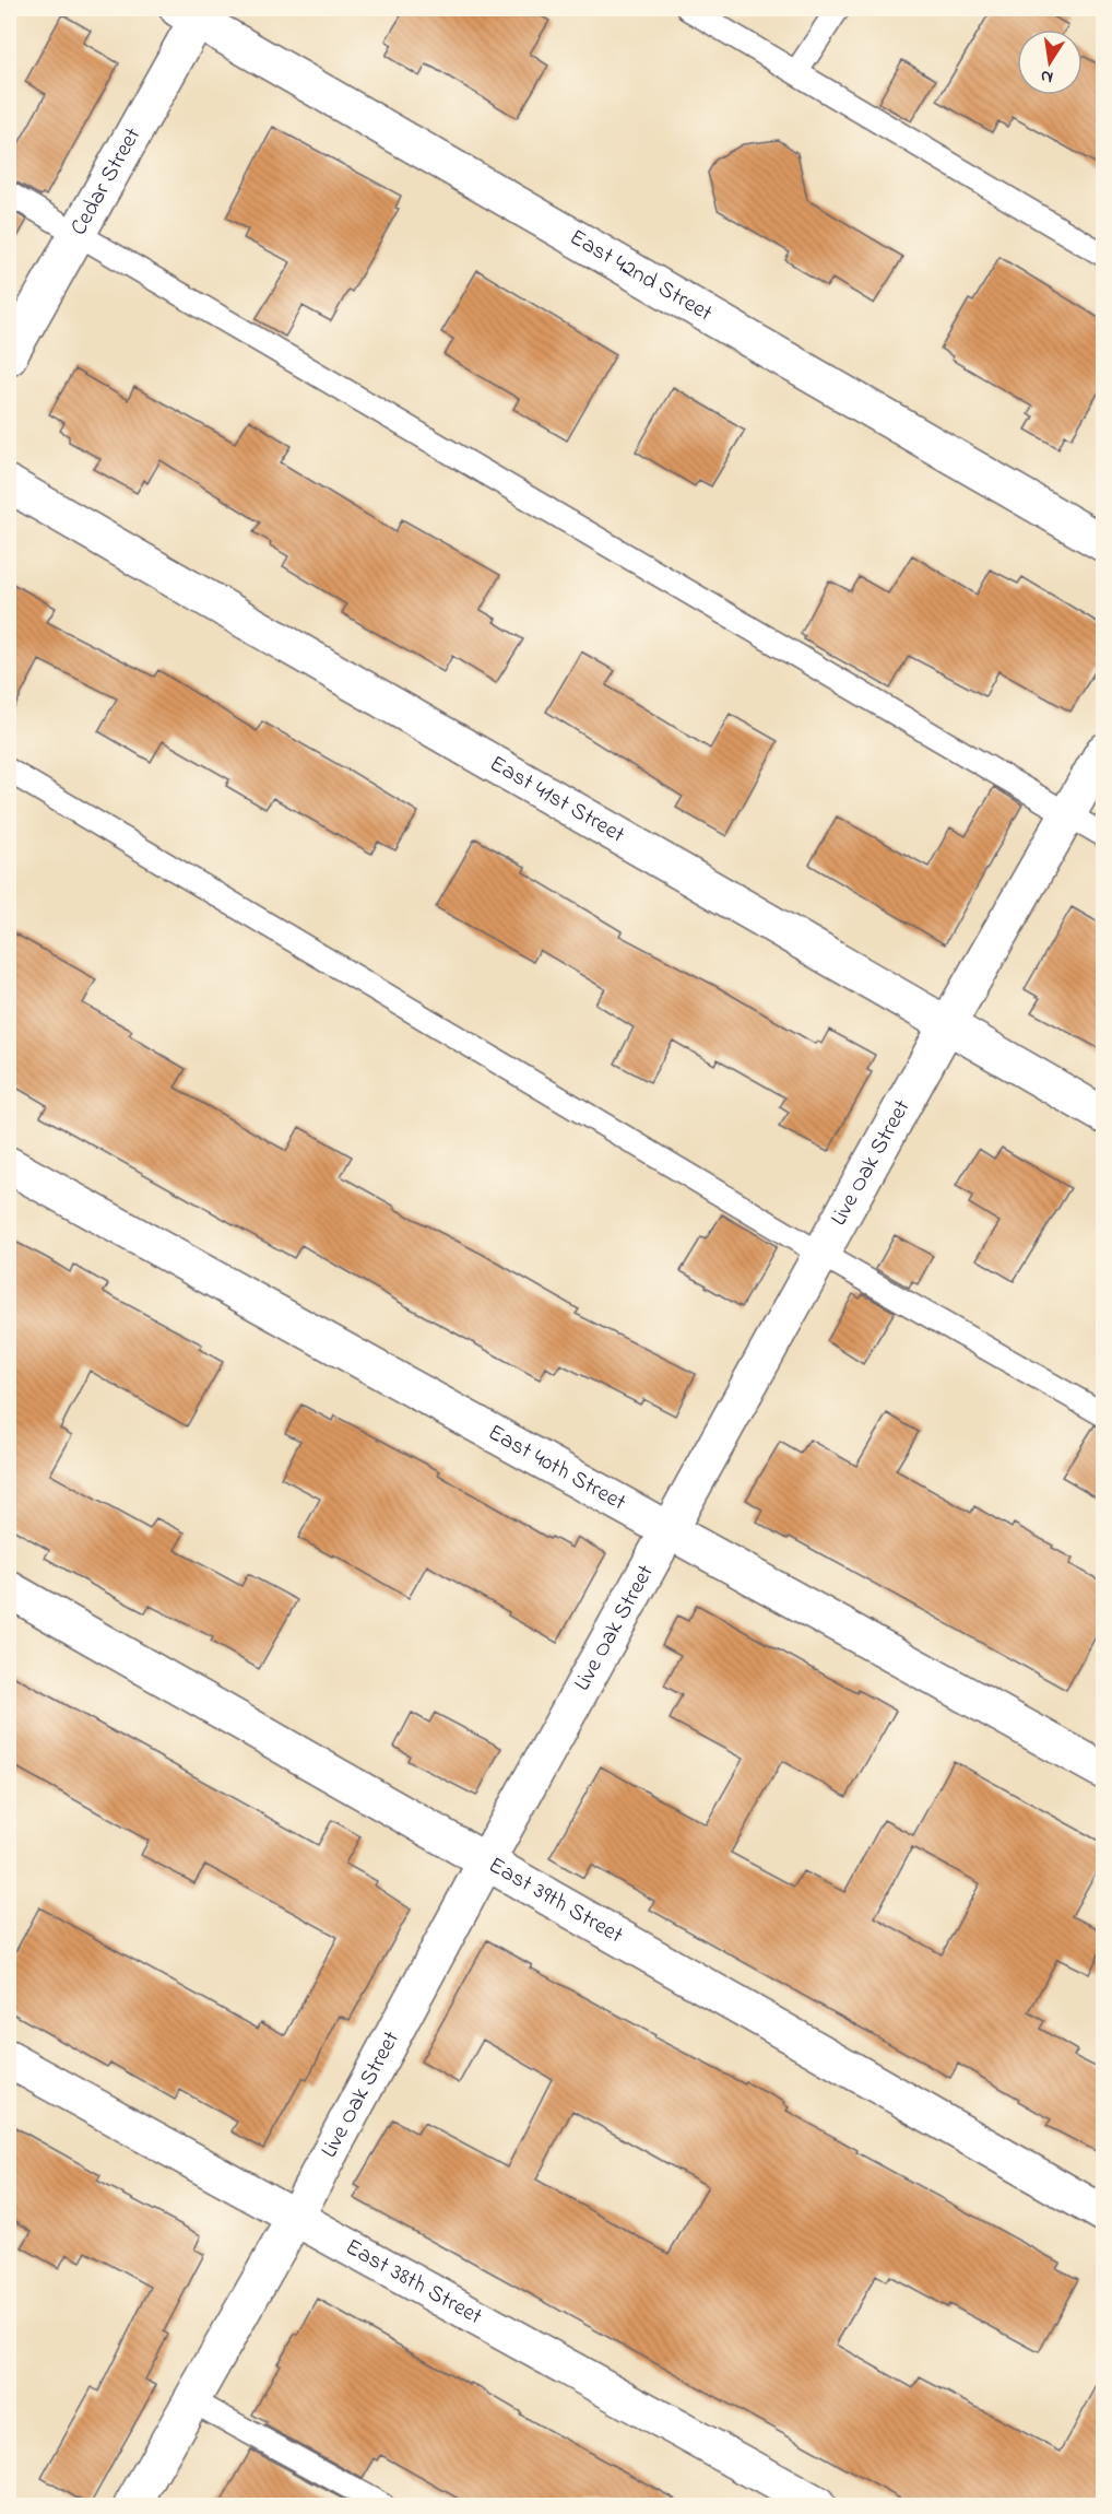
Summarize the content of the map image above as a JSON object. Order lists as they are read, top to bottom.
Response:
{
  "streets": {
    "street": [
      "Cedar Street",
      "East 42nd Street",
      "East 41st Street",
      "Live Oak Street",
      "East 40th Street",
      "East 39th Street",
      "East 38th Street"
    ]
  },
  "crossings": [
    ["Cedar Street", "East 42nd Street"],
    ["East 41st Street", "Live Oak Street"],
    ["Live Oak Street", "East 40th Street"],
    ["Live Oak Street", "East 39th Street"],
    ["Live Oak Street", "East 38th Street"]
  ],
  "north": "bottom"
}
